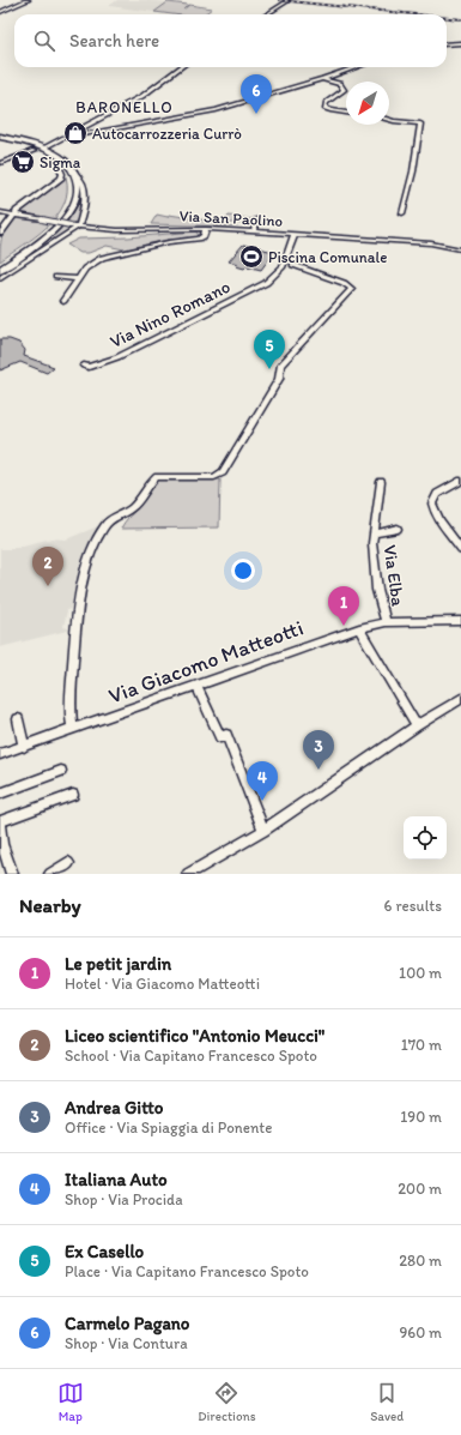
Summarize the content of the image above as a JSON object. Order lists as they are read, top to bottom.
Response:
{
  "streets": {
    "street": [
      "Via San Paolino",
      "Via Nino Romano",
      "Via Elba",
      "Via Giacomo Matteotti"
    ]
  },
  "crossings": [
    ["Via San Paolino", "Via Nino Romano"],
    ["Via Elba", "Via Giacomo Matteotti"]
  ],
  "districts": ["BARONELLO"],
  "places": {
    "shop": ["Autocarrozzeria Currò"],
    "supermarket": ["Sigma"],
    "sports": ["Piscina Comunale"]
  },
  "north": "bottom left",
  "page": {
    "search": "Search here",
    "pins": [
      "6",
      "5",
      "2",
      "1",
      "3",
      "4"
    ],
    "heading": ["Nearby", "6 results"],
    "list": [
      {
        "mark": "1",
        "name": "Le petit jardin",
        "note": "Hotel · Via Giacomo Matteotti",
        "value": "100 m"
      },
      {
        "mark": "2",
        "name": "Liceo scientifico \"Antonio Meucci\"",
        "note": "School · Via Capitano Francesco Spoto",
        "value": "170 m"
      },
      {
        "mark": "3",
        "name": "Andrea Gitto",
        "note": "Office · Via Spiaggia di Ponente",
        "value": "190 m"
      },
      {
        "mark": "4",
        "name": "Italiana Auto",
        "note": "Shop · Via Procida",
        "value": "200 m"
      },
      {
        "mark": "5",
        "name": "Ex Casello",
        "note": "Place · Via Capitano Francesco Spoto",
        "value": "280 m"
      },
      {
        "mark": "6",
        "name": "Carmelo Pagano",
        "note": "Shop · Via Contura",
        "value": "960 m"
      }
    ],
    "nav": ["Map", "Directions", "Saved"]
  }
}
